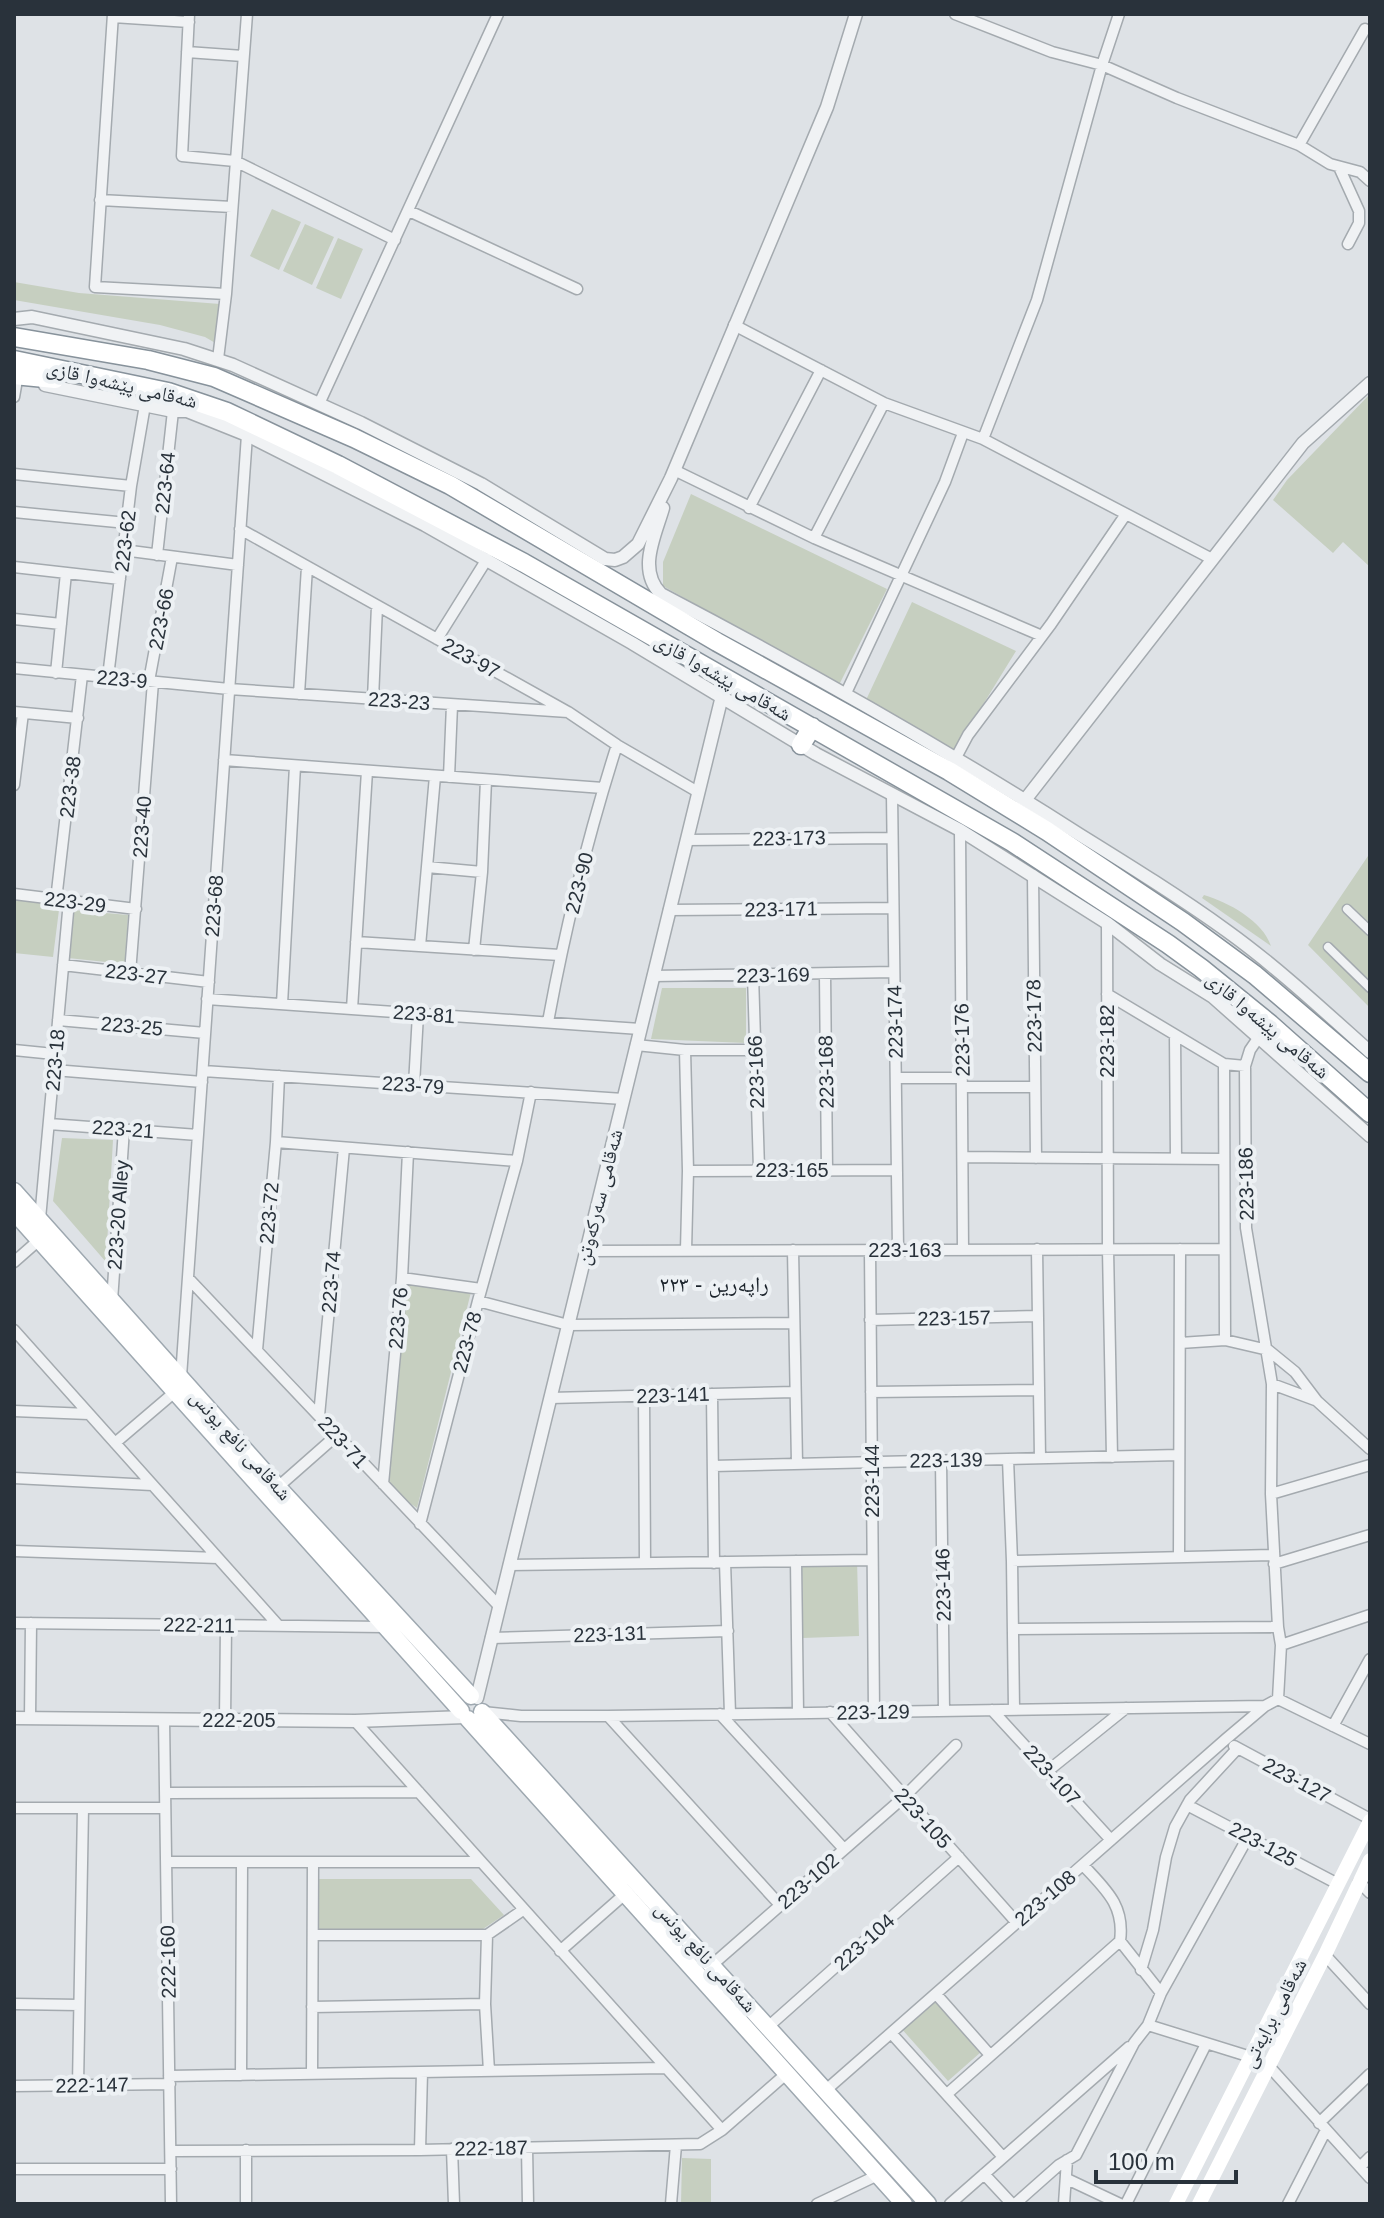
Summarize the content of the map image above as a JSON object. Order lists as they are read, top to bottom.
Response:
{
  "streets": {
    "highway": ["شەقامی پێشەوا قازی"],
    "main road": ["شەقامی نافع یونس", "شەقامی برایەتی"],
    "street": [
      "223-64",
      "223-62",
      "223-66",
      "223-97",
      "223-9",
      "223-23",
      "223-38",
      "223-40",
      "223-173",
      "223-90",
      "223-29",
      "223-68",
      "223-171",
      "223-27",
      "223-169",
      "223-81",
      "223-178",
      "223-174",
      "223-25",
      "223-176",
      "223-182",
      "223-18",
      "223-166",
      "223-168",
      "223-79",
      "223-21",
      "223-165",
      "223-186",
      "شەقامی سەرکەوتن",
      "223-72",
      "223-20 Alley",
      "223-163",
      "223-74",
      "223-76",
      "223-157",
      "223-78",
      "223-141",
      "223-71",
      "223-139",
      "223-144",
      "223-146",
      "222-211",
      "223-131",
      "223-129",
      "222-205",
      "223-107",
      "223-127",
      "223-105",
      "223-125",
      "223-102",
      "223-108",
      "223-104",
      "222-160",
      "222-147",
      "222-187"
    ]
  },
  "crossings": [
    ["شەقامی پێشەوا قازی", "223-186"],
    ["223-62", "223-9"],
    ["223-66", "223-9"],
    ["223-66", "223-40"],
    ["223-97", "223-23"],
    ["223-97", "223-90"],
    ["223-97", "223-68"],
    ["223-97", "شەقامی سەرکەوتن"],
    ["223-9", "223-23"],
    ["223-9", "223-38"],
    ["223-9", "223-40"],
    ["223-9", "223-68"],
    ["223-23", "223-68"],
    ["223-38", "223-29"],
    ["223-40", "223-29"],
    ["223-40", "223-27"],
    ["223-173", "223-174"],
    ["223-173", "شەقامی سەرکەوتن"],
    ["223-90", "223-81"],
    ["223-29", "223-18"],
    ["223-68", "223-27"],
    ["223-68", "223-81"],
    ["223-68", "223-25"],
    ["223-68", "223-79"],
    ["223-68", "223-21"],
    ["223-68", "223-71"],
    ["223-68", "شەقامی نافع یونس"],
    ["223-171", "223-174"],
    ["223-171", "شەقامی سەرکەوتن"],
    ["223-27", "223-18"],
    ["223-169", "223-174"],
    ["223-169", "223-166"],
    ["223-169", "223-168"],
    ["223-169", "شەقامی سەرکەوتن"],
    ["223-81", "شەقامی سەرکەوتن"],
    ["223-174", "223-165"],
    ["223-174", "223-163"],
    ["223-25", "223-18"],
    ["223-176", "223-163"],
    ["223-182", "223-163"],
    ["223-182", "223-139"],
    ["223-18", "223-21"],
    ["223-18", "شەقامی نافع یونس"],
    ["223-166", "223-165"],
    ["223-168", "223-165"],
    ["223-79", "شەقامی سەرکەوتن"],
    ["223-79", "223-72"],
    ["223-79", "223-78"],
    ["223-21", "223-20 Alley"],
    ["223-186", "223-108"],
    ["شەقامی سەرکەوتن", "223-163"],
    ["شەقامی سەرکەوتن", "223-141"],
    ["شەقامی سەرکەوتن", "223-71"],
    ["شەقامی سەرکەوتن", "شەقامی نافع یونس"],
    ["شەقامی سەرکەوتن", "223-131"],
    ["شەقامی سەرکەوتن", "223-129"],
    ["شەقامی سەرکەوتن", "222-205"],
    ["223-72", "223-71"],
    ["223-20 Alley", "شەقامی نافع یونس"],
    ["223-163", "223-144"],
    ["223-74", "223-71"],
    ["223-76", "223-71"],
    ["223-157", "223-144"],
    ["223-78", "223-71"],
    ["شەقامی نافع یونس", "222-211"],
    ["شەقامی نافع یونس", "223-129"],
    ["شەقامی نافع یونس", "222-205"],
    ["شەقامی نافع یونس", "223-102"],
    ["شەقامی نافع یونس", "223-108"],
    ["شەقامی نافع یونس", "223-104"],
    ["شەقامی نافع یونس", "222-187"],
    ["223-139", "223-144"],
    ["223-139", "223-146"],
    ["223-144", "223-129"],
    ["223-146", "223-129"],
    ["223-129", "222-205"],
    ["223-129", "223-107"],
    ["223-129", "223-105"],
    ["223-129", "223-108"],
    ["222-205", "222-160"],
    ["223-107", "223-108"],
    ["223-127", "223-108"],
    ["223-127", "شەقامی برایەتی"],
    ["223-105", "223-102"],
    ["223-105", "223-108"],
    ["223-105", "223-104"],
    ["223-125", "شەقامی برایەتی"],
    ["222-160", "222-147"],
    ["222-160", "222-187"]
  ],
  "districts": ["راپەرین - ٢٢٣"],
  "scale_bar": "100 m"
}
